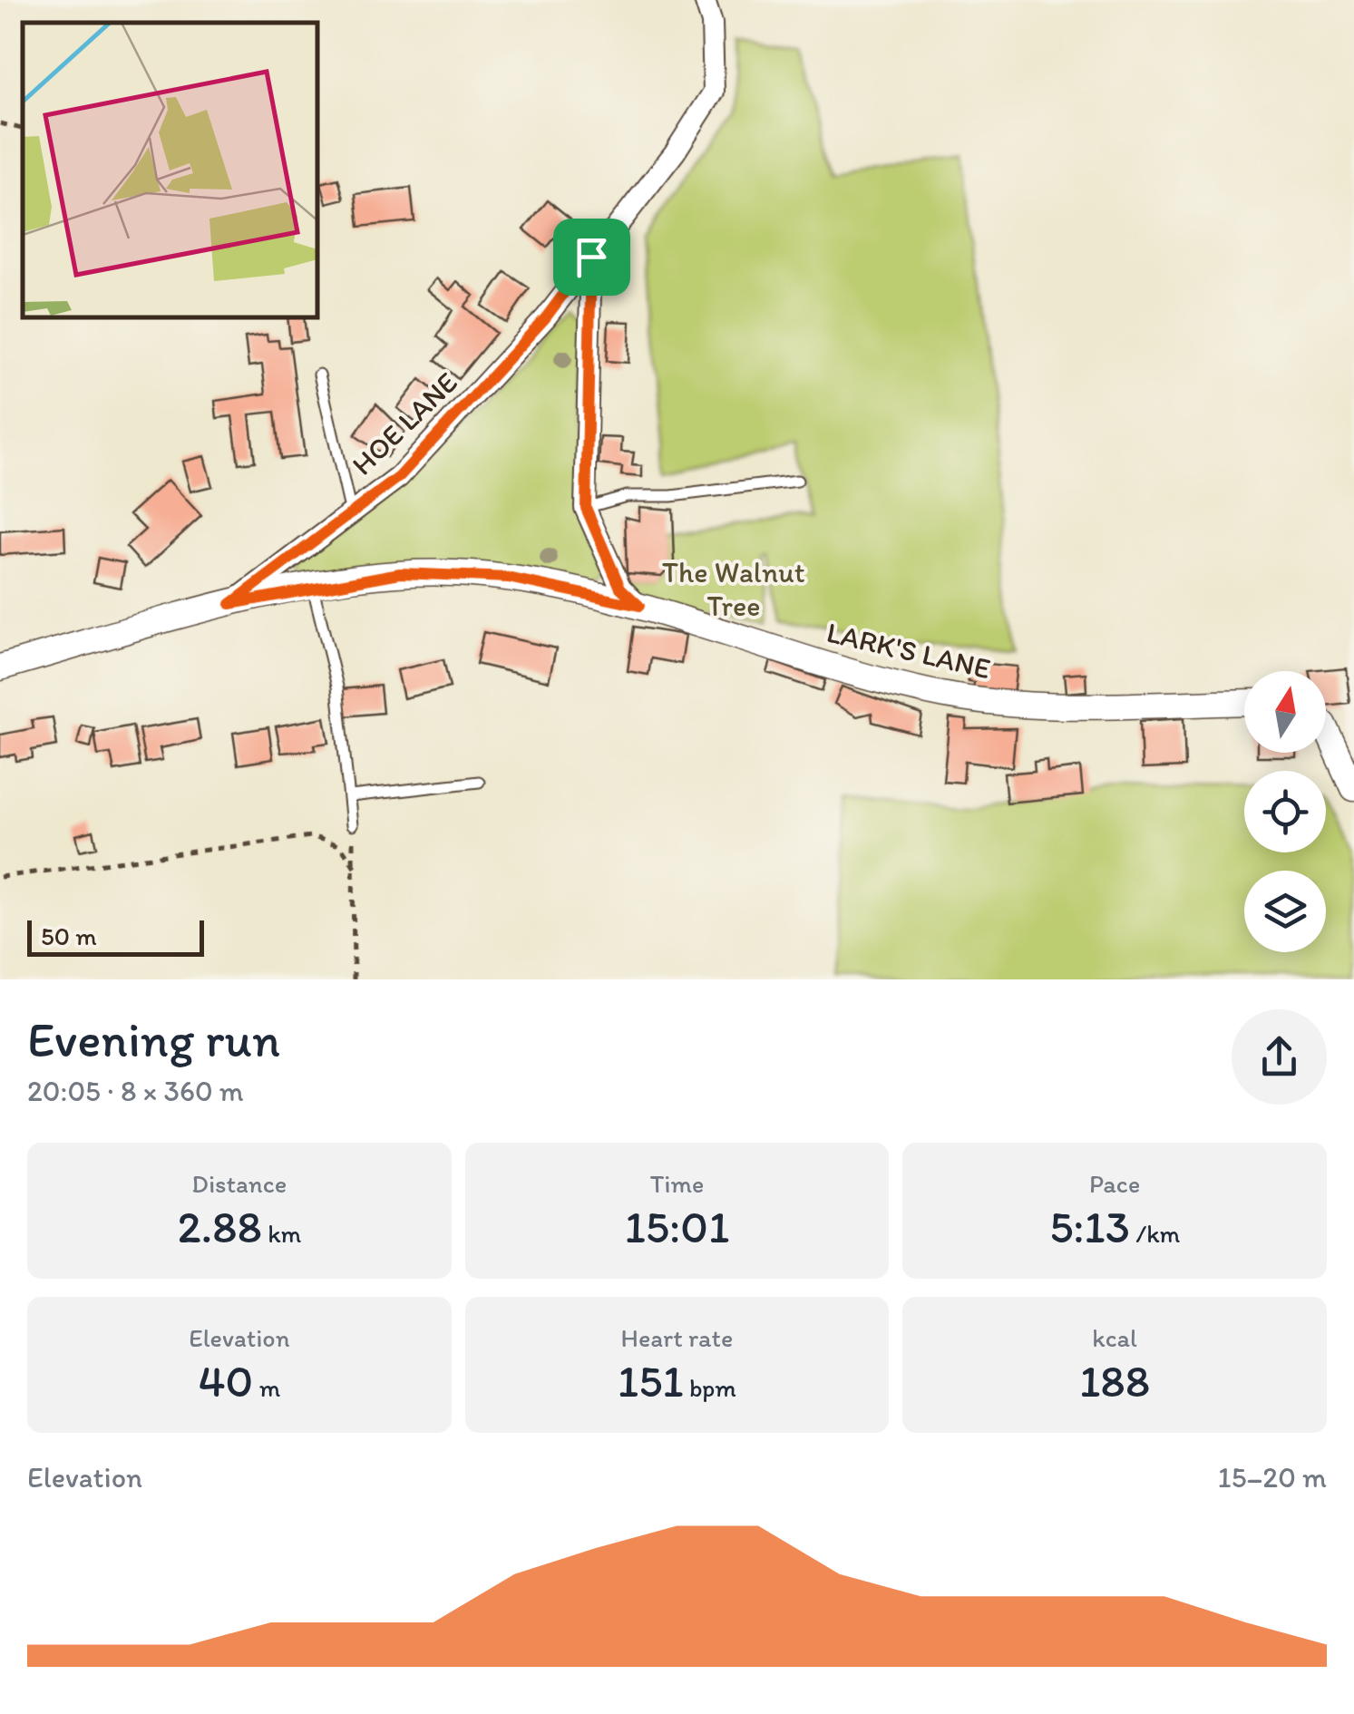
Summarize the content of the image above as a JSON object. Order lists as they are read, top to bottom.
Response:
{
  "streets": {
    "street": ["HOE LANE", "LARK'S LANE"]
  },
  "crossings": [
    ["HOE LANE", "LARK'S LANE"]
  ],
  "parks": ["The Walnut Tree"],
  "scale_bar": "50 m",
  "north": "top",
  "page": {
    "scale": "50 m",
    "heading": ["Evening run", "20:05 · 8 × 360 m"],
    "stats": [
      ["Distance", "2.88 km"],
      ["Time", "15:01"],
      ["Pace", "5:13 /km"],
      ["Elevation", "40 m"],
      ["Heart rate", "151 bpm"],
      ["kcal", "188"]
    ],
    "chart": ["Elevation", "15–20 m"]
  }
}
